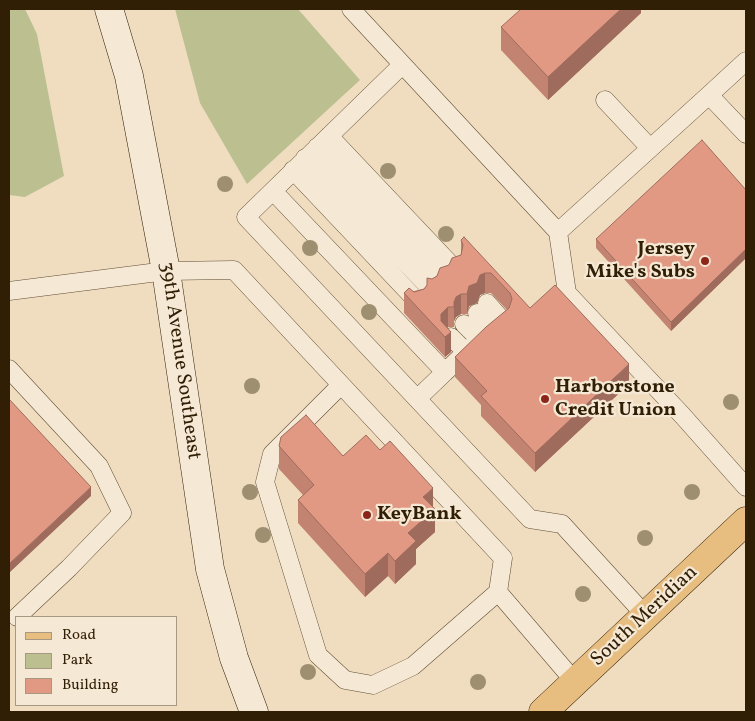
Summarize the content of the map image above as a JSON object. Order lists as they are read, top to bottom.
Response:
{
  "streets": {
    "main road": ["39th Avenue Southeast", "South Meridian"]
  },
  "places": ["Jersey Mike's Subs", "Harborstone Credit Union", "KeyBank"],
  "legend": ["Road", "Park", "Building"]
}
